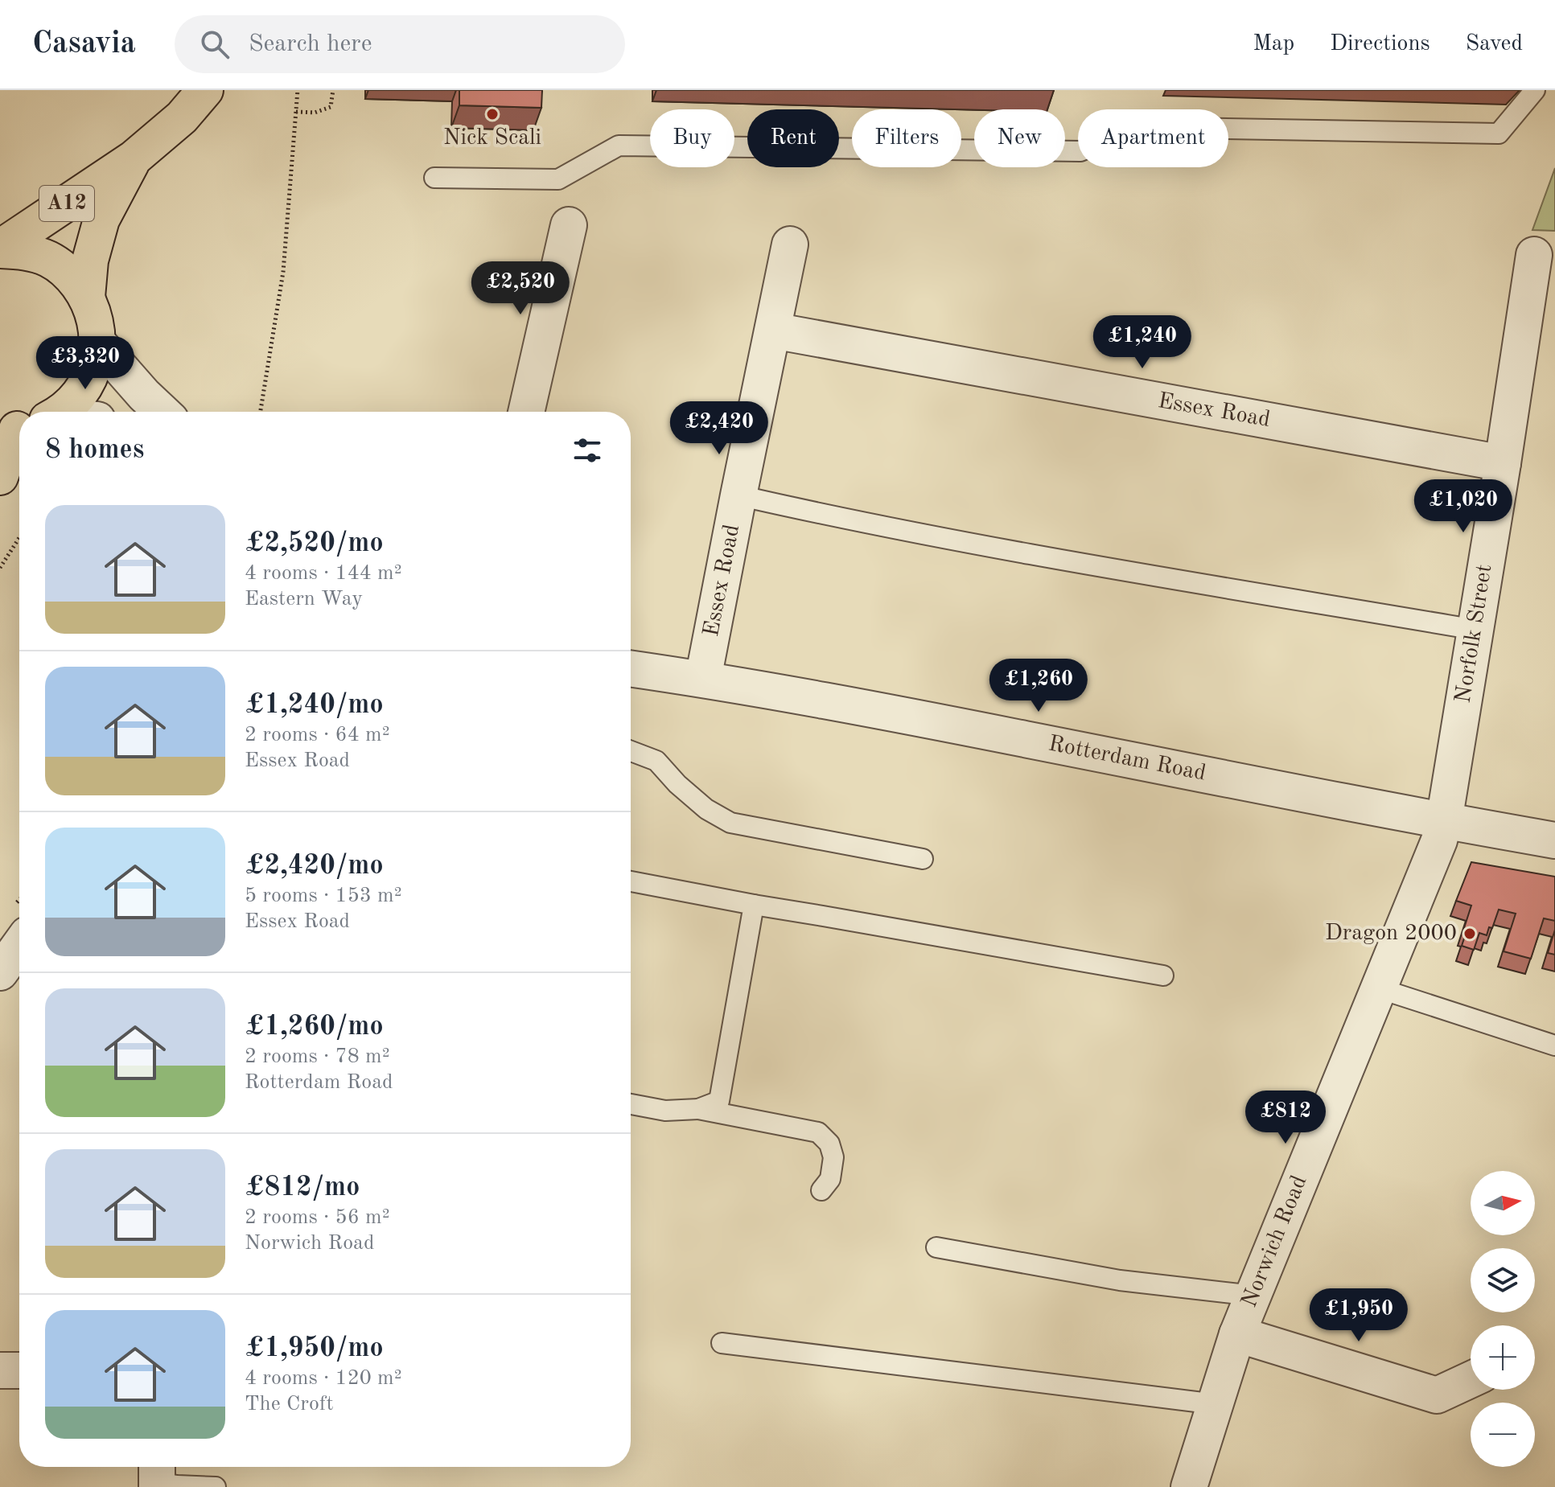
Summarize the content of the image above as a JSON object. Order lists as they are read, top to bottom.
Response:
{
  "streets": {
    "highway": ["A12"],
    "street": [
      "Essex Road",
      "Norfolk Street",
      "Rotterdam Road",
      "Norwich Road"
    ]
  },
  "crossings": [
    ["Essex Road", "Norfolk Street"],
    ["Essex Road", "Rotterdam Road"],
    ["Norfolk Street", "Rotterdam Road"],
    ["Norfolk Street", "Norwich Road"],
    ["Rotterdam Road", "Norwich Road"]
  ],
  "places": ["Nick Scali", "Dragon 2000"],
  "north": "right",
  "page": {
    "header": "Casavia",
    "search": "Search here",
    "nav": ["Map", "Directions", "Saved"],
    "chip": [
      "Buy",
      "Rent",
      "Filters",
      "New",
      "Apartment"
    ],
    "price": [
      "£2,520",
      "£1,240",
      "£3,320",
      "£2,420",
      "£1,020",
      "£1,260",
      "£812",
      "£1,950"
    ],
    "heading": "8 homes",
    "list": [
      {
        "name": "£2,520/mo",
        "note": "4 rooms · 144 m² · Eastern Way"
      },
      {
        "name": "£1,240/mo",
        "note": "2 rooms · 64 m² · Essex Road"
      },
      {
        "name": "£2,420/mo",
        "note": "5 rooms · 153 m² · Essex Road"
      },
      {
        "name": "£1,260/mo",
        "note": "2 rooms · 78 m² · Rotterdam Road"
      },
      {
        "name": "£812/mo",
        "note": "2 rooms · 56 m² · Norwich Road"
      },
      {
        "name": "£1,950/mo",
        "note": "4 rooms · 120 m² · The Croft"
      }
    ],
    "map_buttons": ["+", "−"]
  }
}
